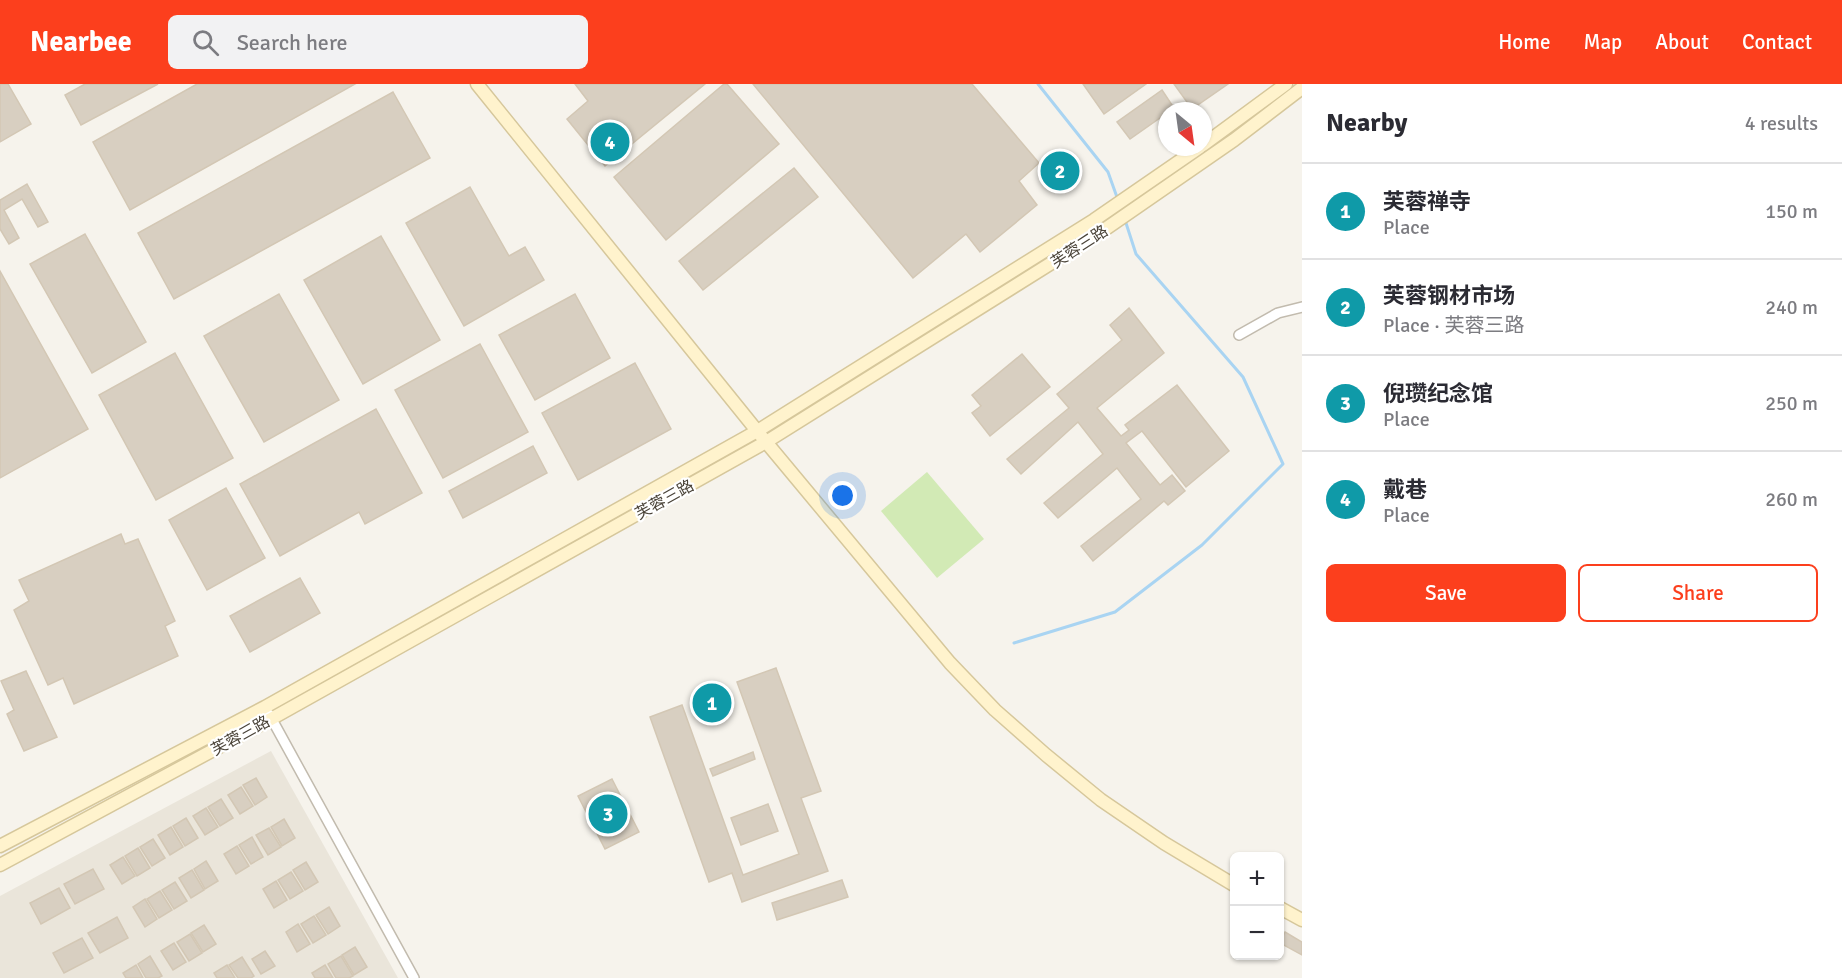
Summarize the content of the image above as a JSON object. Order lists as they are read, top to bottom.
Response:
{
  "streets": {
    "main road": ["芙蓉三路"]
  },
  "north": "bottom right",
  "page": {
    "header": "Nearbee",
    "search": "Search here",
    "nav": [
      "Home",
      "Map",
      "About",
      "Contact"
    ],
    "heading": ["Nearby", "4 results"],
    "pins": [
      "4",
      "2",
      "1",
      "3"
    ],
    "list": [
      {
        "mark": "1",
        "name": "芙蓉禅寺",
        "note": "Place",
        "value": "150 m"
      },
      {
        "mark": "2",
        "name": "芙蓉钢材市场",
        "note": "Place · 芙蓉三路",
        "value": "240 m"
      },
      {
        "mark": "3",
        "name": "倪瓒纪念馆",
        "note": "Place",
        "value": "250 m"
      },
      {
        "mark": "4",
        "name": "戴巷",
        "note": "Place",
        "value": "260 m"
      }
    ],
    "buttons": ["Save", "Share"],
    "map_buttons": ["+", "−"]
  }
}
